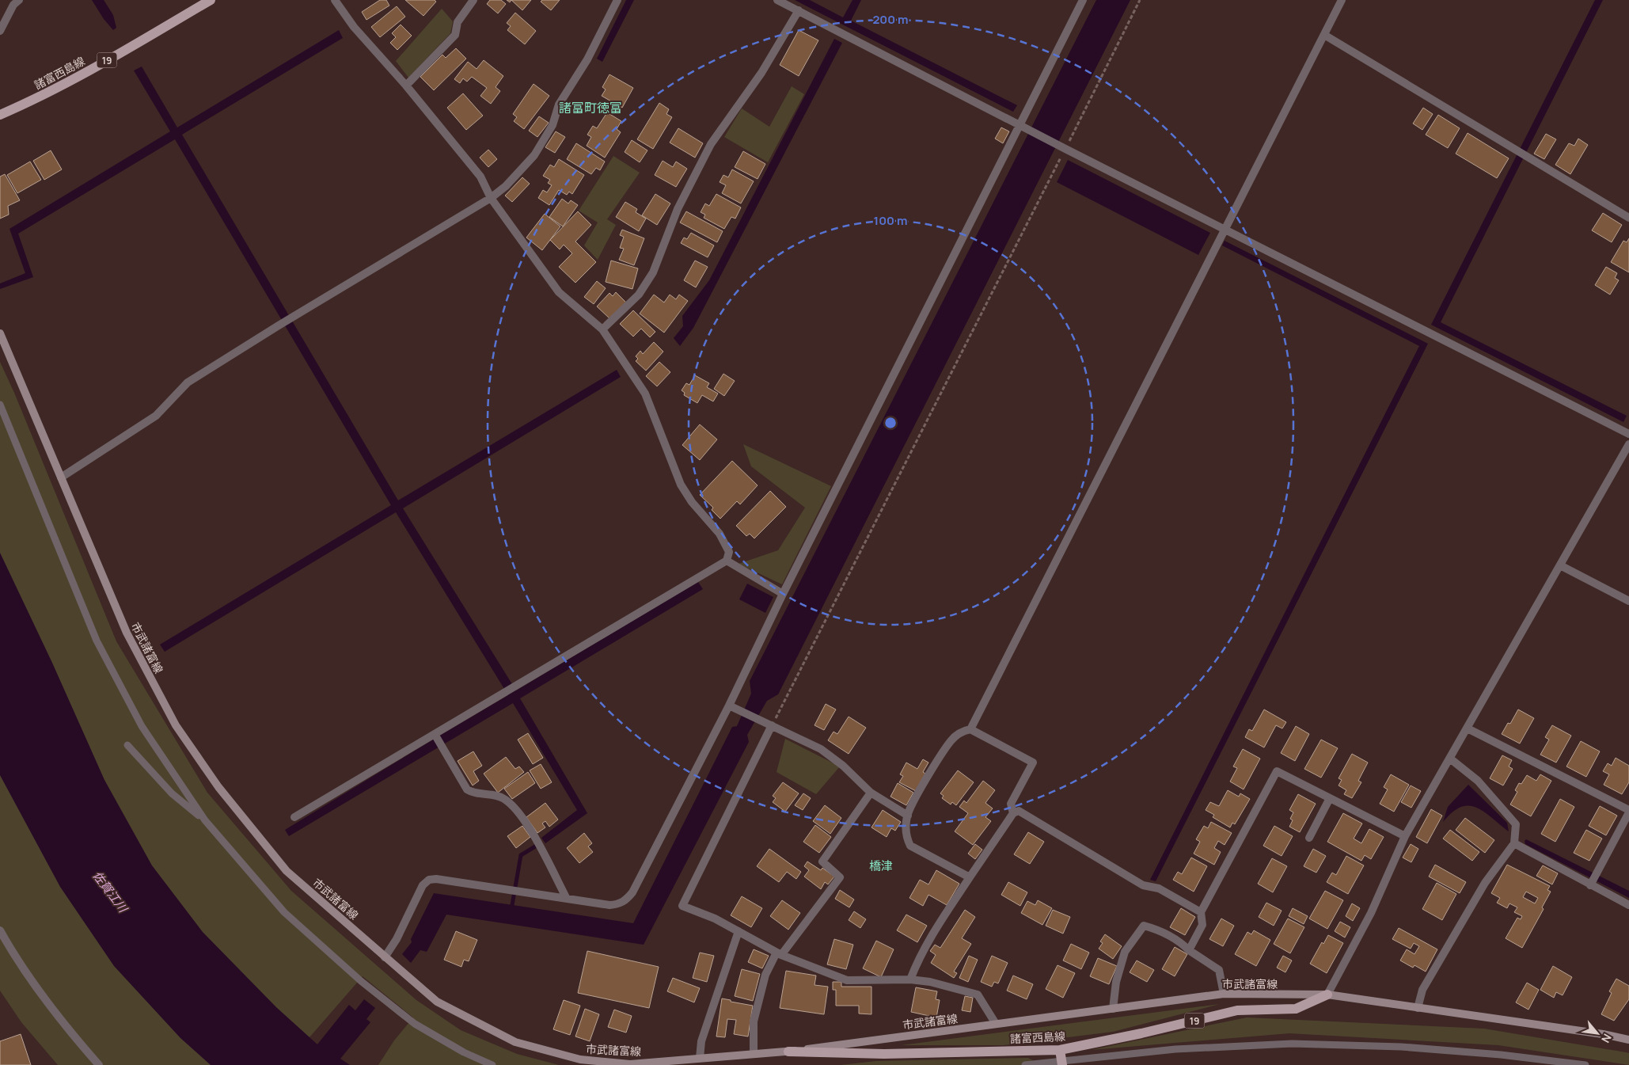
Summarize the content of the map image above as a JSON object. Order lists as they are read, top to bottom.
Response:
{
  "streets": {
    "main road": ["19", "諸富西島線", "市武諸富線"]
  },
  "crossings": [
    ["諸富西島線", "市武諸富線"]
  ],
  "districts": ["諸富町徳富", "橋津"],
  "water": ["佐賀江川"],
  "north": "bottom right",
  "rings": ["200 m", "100 m"]
}
